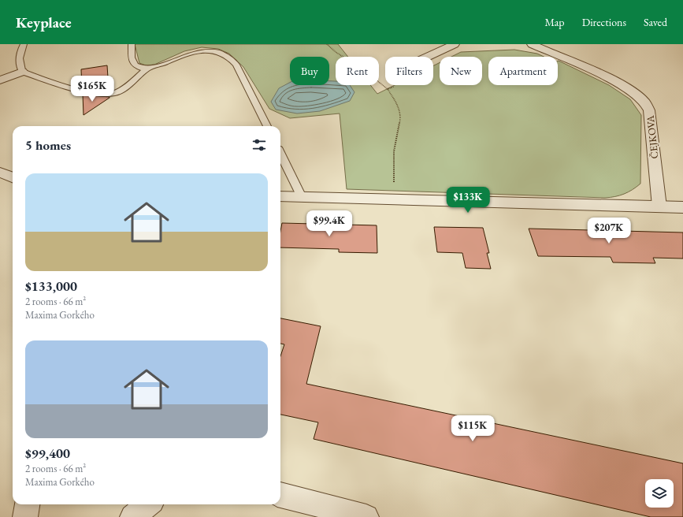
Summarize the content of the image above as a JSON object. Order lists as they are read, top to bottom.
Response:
{
  "streets": {
    "street": ["ČEJKOVA"]
  },
  "page": {
    "header": "Keyplace",
    "nav": ["Map", "Directions", "Saved"],
    "chip": [
      "Buy",
      "Rent",
      "Filters",
      "New",
      "Apartment"
    ],
    "price": [
      "$165K",
      "$133K",
      "$99.4K",
      "$207K",
      "$115K"
    ],
    "heading": "5 homes",
    "list": [
      {
        "name": "$133,000",
        "note": "2 rooms · 66 m² · Maxima Gorkého"
      },
      {
        "name": "$99,400",
        "note": "2 rooms · 66 m² · Maxima Gorkého"
      }
    ]
  }
}
